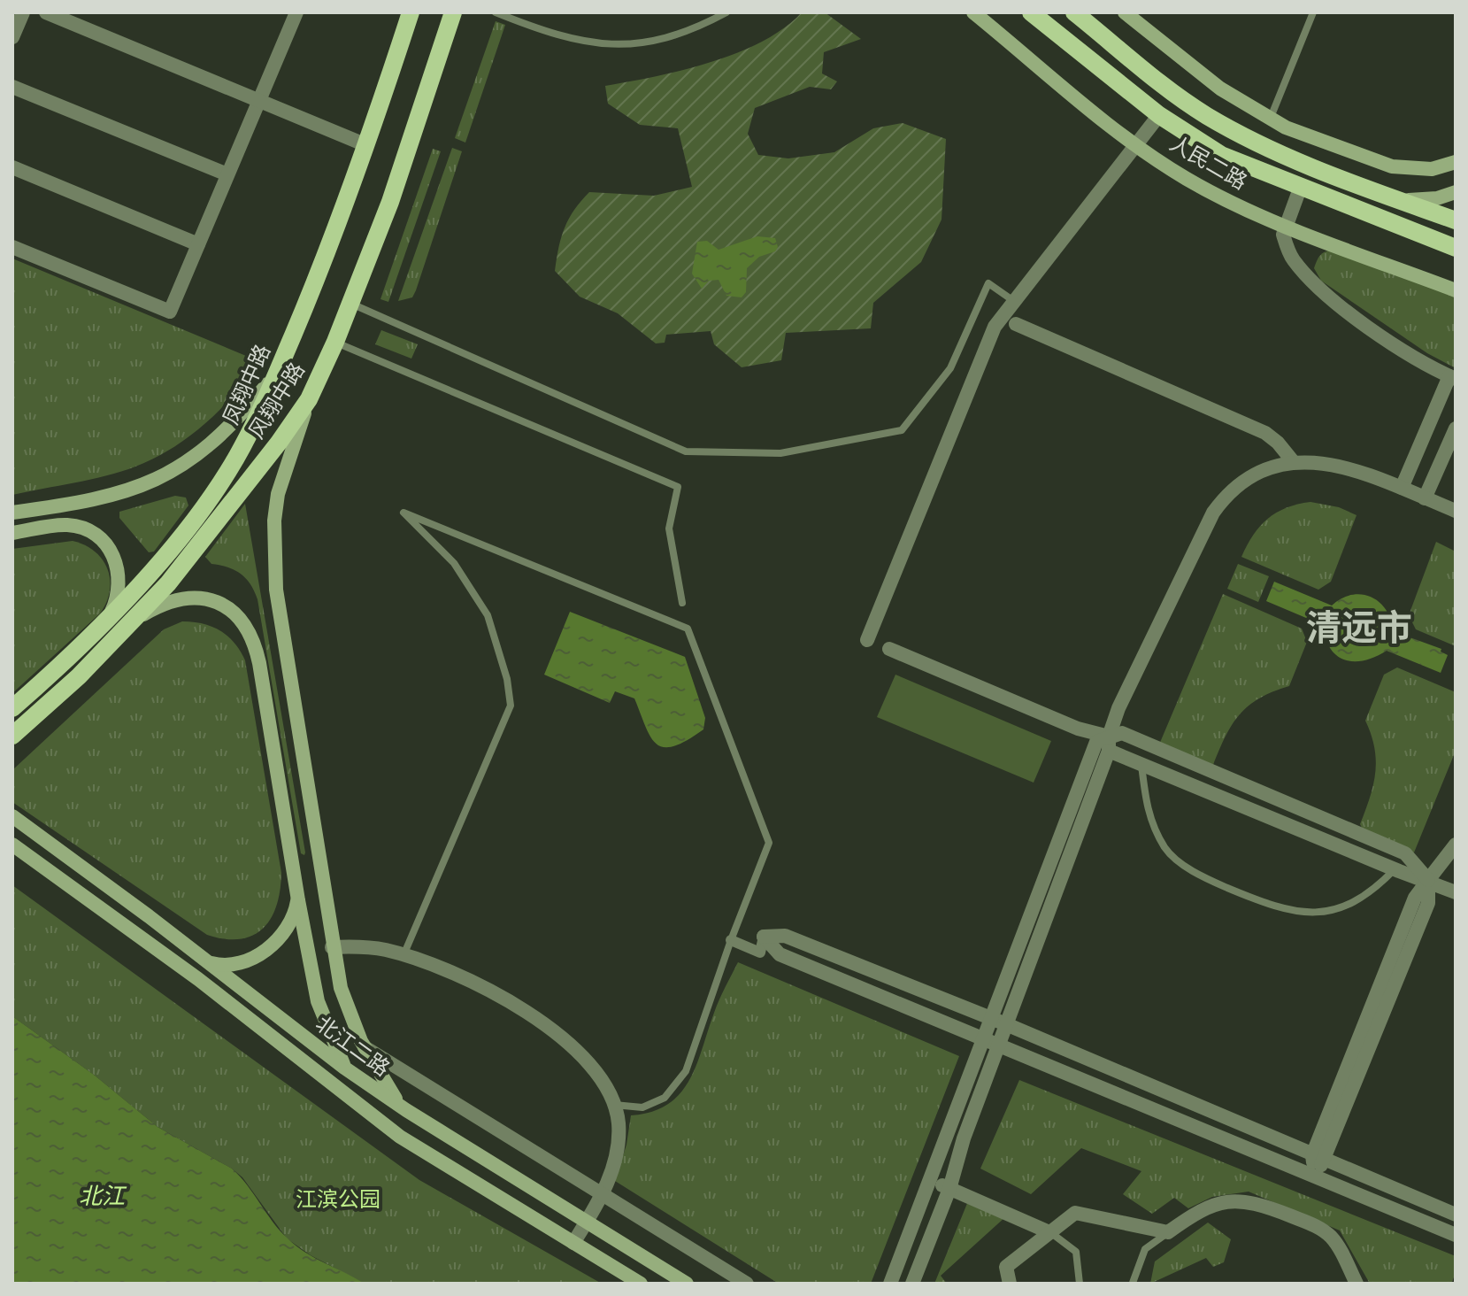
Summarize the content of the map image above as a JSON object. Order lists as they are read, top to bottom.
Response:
{
  "streets": {
    "main road": [
      "人民二路",
      "凤翔中路",
      "风翔中路",
      "北江二路"
    ]
  },
  "districts": ["清远市"],
  "water": ["北江"],
  "parks": ["江滨公园"]
}
